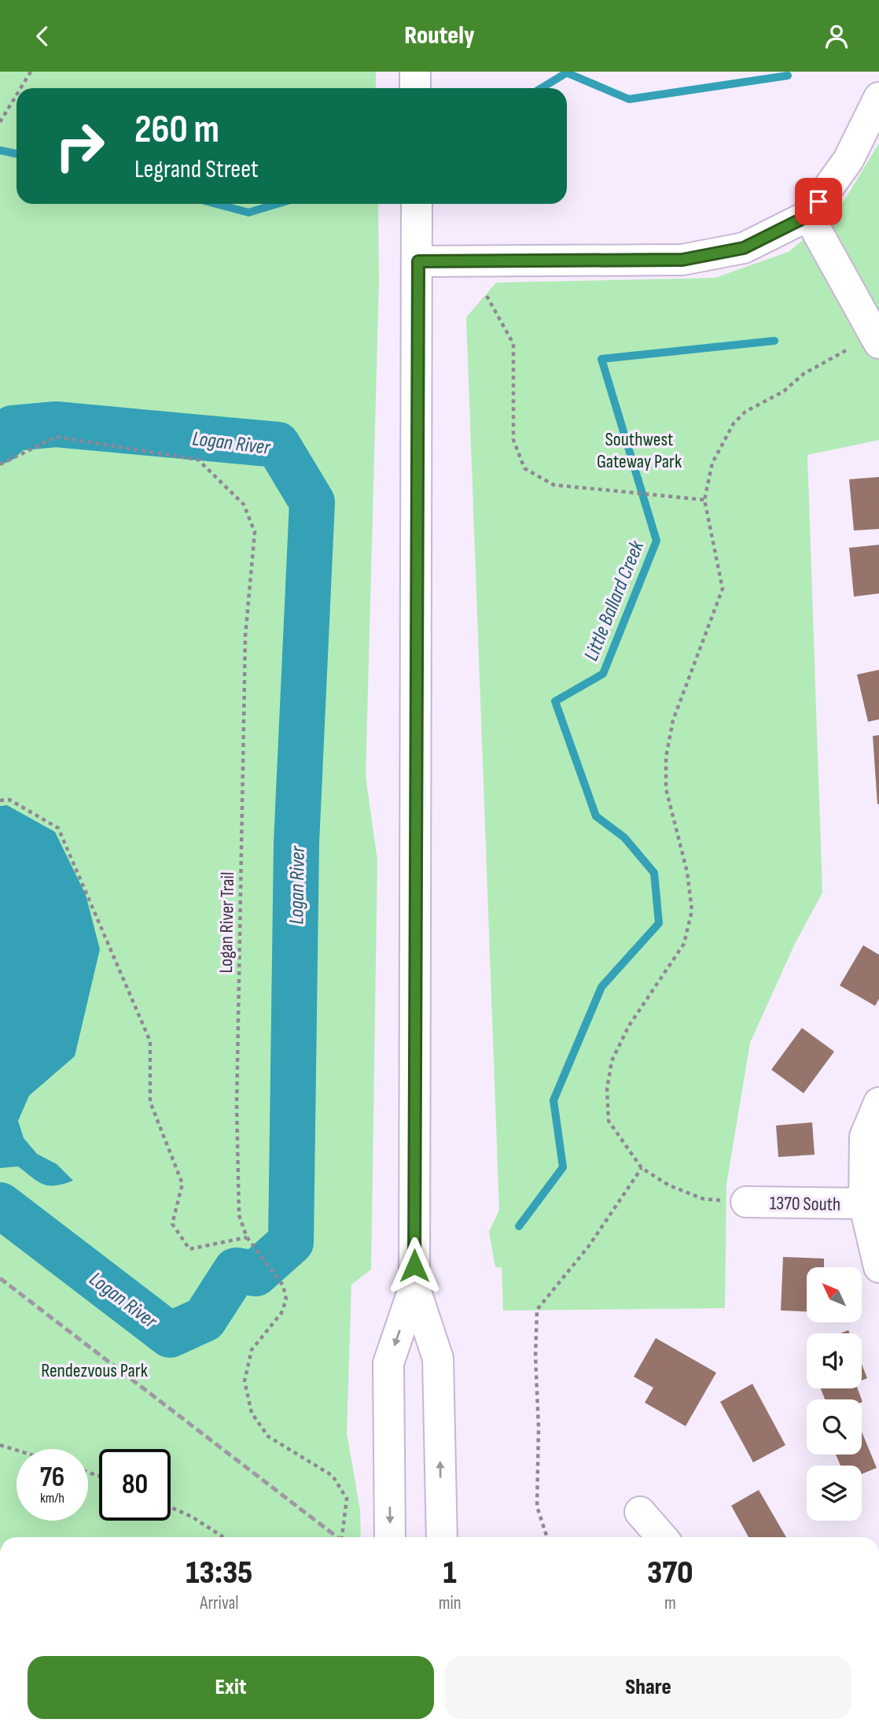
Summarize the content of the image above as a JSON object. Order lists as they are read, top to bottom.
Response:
{
  "streets": {
    "main road": ["1370 South"],
    "path": ["Logan River Trail"]
  },
  "water": ["Logan River", "Little Ballard Creek"],
  "parks": ["Southwest Gateway Park", "Rendezvous Park"],
  "north": "top left",
  "page": {
    "header": "Routely",
    "turn": ["260 m", "Legrand Street"],
    "speed": "76 km/h",
    "limit": "80",
    "eta": [
      "13:35",
      "Arrival",
      "1",
      "min",
      "370",
      "m"
    ],
    "buttons": ["Exit", "Share"]
  }
}
